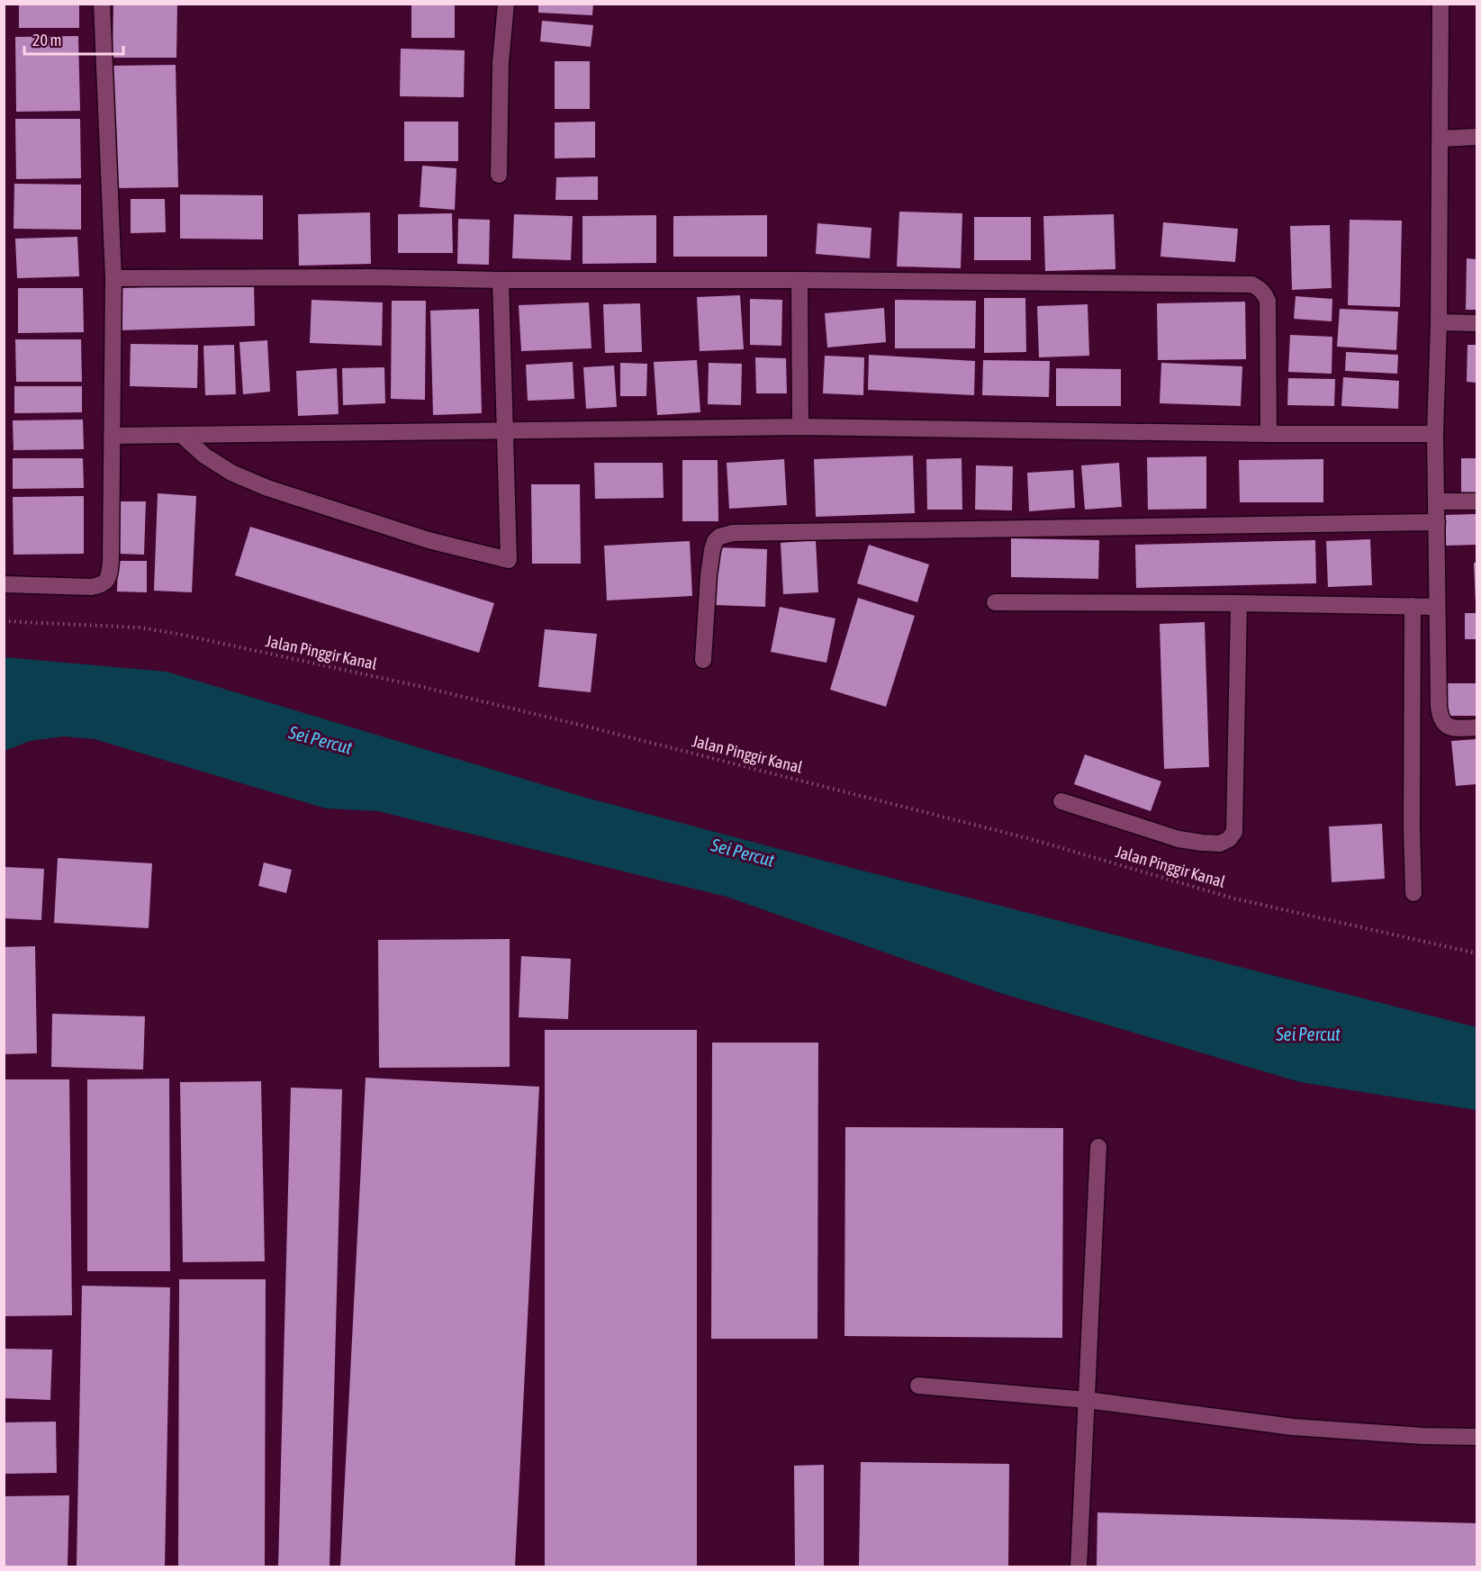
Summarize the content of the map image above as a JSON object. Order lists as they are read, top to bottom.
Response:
{
  "streets": {
    "path": ["Jalan Pinggir Kanal"]
  },
  "water": ["Sei Percut"],
  "scale_bar": "20 m"
}
